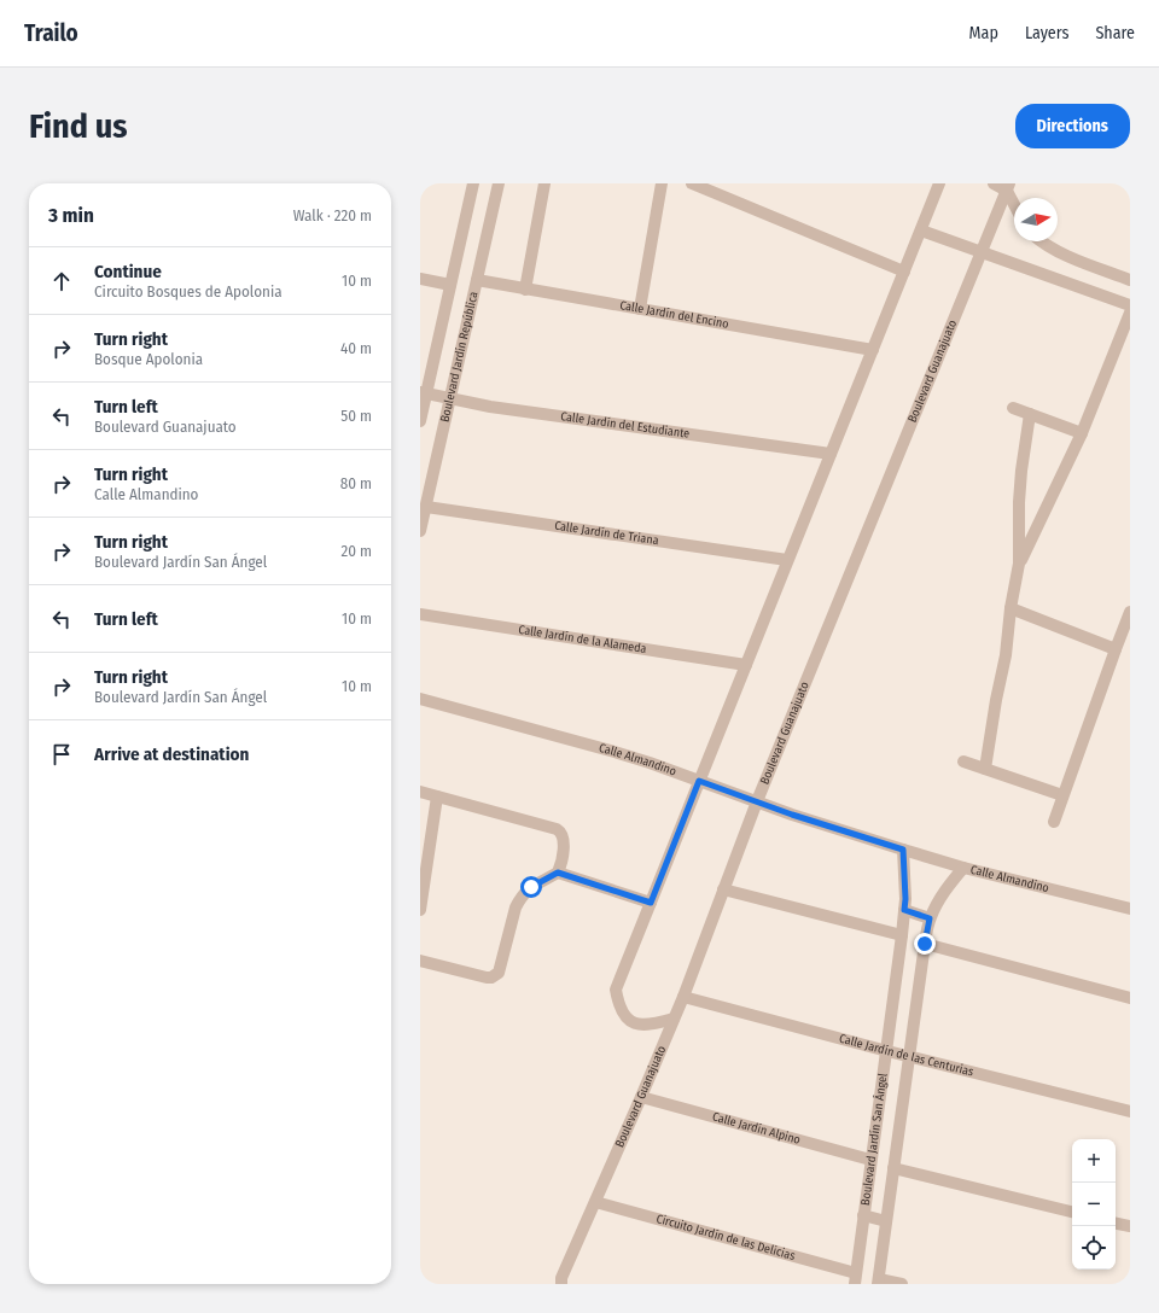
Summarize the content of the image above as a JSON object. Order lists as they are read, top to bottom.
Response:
{
  "streets": {
    "street": [
      "Calle Jardín del Encino",
      "Boulevard Jardín República",
      "Boulevard Guanajuato",
      "Calle Jardín del Estudiante",
      "Calle Jardín de Triana",
      "Calle Jardín de la Alameda",
      "Calle Almandino",
      "Calle Jardín de las Centurias",
      "Calle Jardín Alpino",
      "Boulevard Jardín San Ángel",
      "Circuito Jardín de las Delicias"
    ]
  },
  "crossings": [
    ["Calle Jardín del Encino", "Boulevard Jardín República"],
    ["Boulevard Jardín República", "Calle Jardín del Estudiante"],
    ["Boulevard Jardín República", "Calle Jardín de Triana"],
    ["Boulevard Guanajuato", "Calle Almandino"],
    ["Boulevard Guanajuato", "Calle Jardín de las Centurias"],
    ["Boulevard Guanajuato", "Calle Jardín Alpino"],
    ["Boulevard Guanajuato", "Circuito Jardín de las Delicias"],
    ["Calle Almandino", "Boulevard Jardín San Ángel"],
    ["Calle Jardín de las Centurias", "Boulevard Jardín San Ángel"],
    ["Calle Jardín Alpino", "Boulevard Jardín San Ángel"],
    ["Boulevard Jardín San Ángel", "Circuito Jardín de las Delicias"]
  ],
  "north": "right",
  "page": {
    "header": "Trailo",
    "nav": ["Map", "Layers", "Share"],
    "buttons": "Directions",
    "title": "Find us",
    "heading": ["3 min", "Walk · 220 m"],
    "list": [
      ["Continue", "Circuito Bosques de Apolonia", "10 m"],
      ["Turn right", "Bosque Apolonia", "40 m"],
      ["Turn left", "Boulevard Guanajuato", "50 m"],
      ["Turn right", "Calle Almandino", "80 m"],
      ["Turn right", "Boulevard Jardín San Ángel", "20 m"],
      ["Turn left", "10 m"],
      ["Turn right", "Boulevard Jardín San Ángel", "10 m"],
      "Arrive at destination"
    ],
    "map_buttons": ["+", "−"]
  }
}
